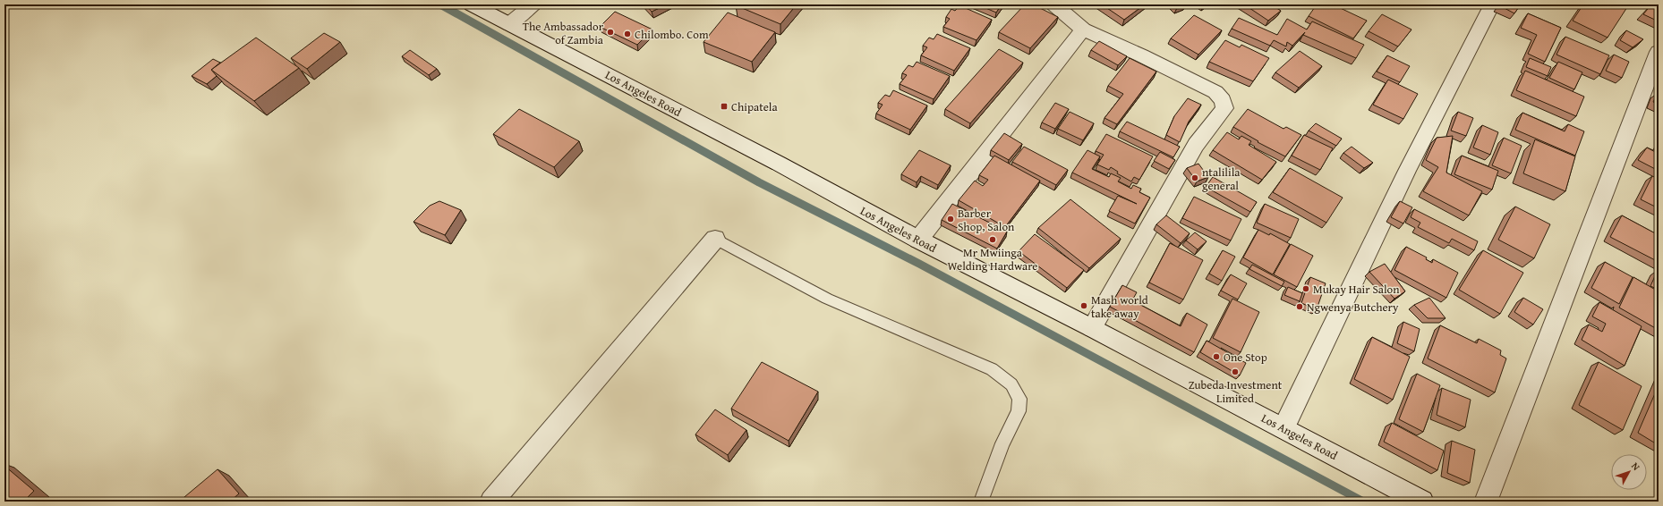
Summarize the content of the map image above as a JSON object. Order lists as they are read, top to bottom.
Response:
{
  "streets": {
    "street": ["Los Angeles Road"]
  },
  "places": {
    "other": [
      "The Ambassador of Zambia",
      "Chilombo. Com",
      "ntalilila general",
      "Barber Shop, Salon",
      "Mr Mwiinga Welding Hardware",
      "Mukay Hair Salon",
      "Mash world take away",
      "Ngwenya Butchery",
      "One Stop",
      "Zubeda Investment Limited"
    ],
    "transit": ["Chipatela"]
  },
  "north": "top right"
}
